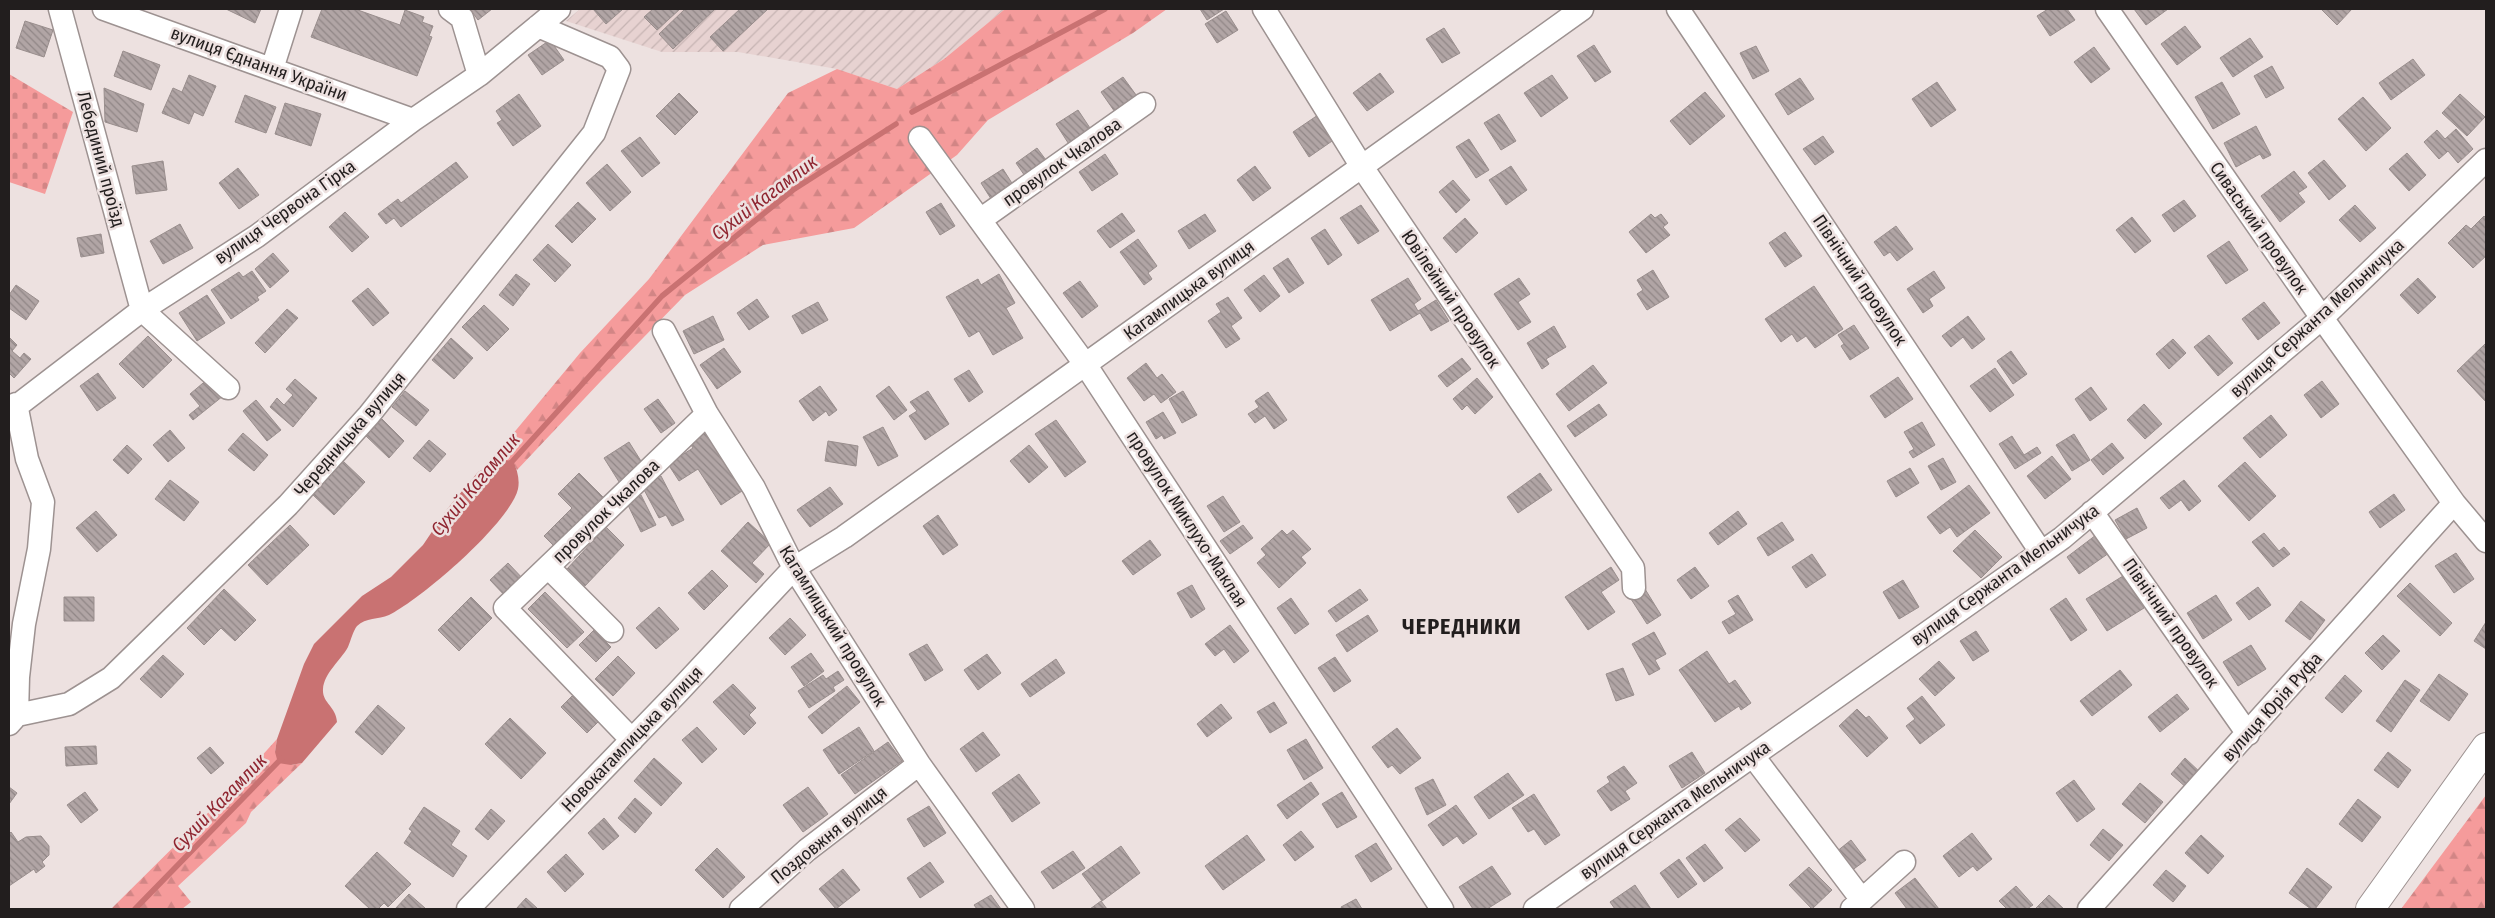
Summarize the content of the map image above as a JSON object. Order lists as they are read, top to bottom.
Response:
{
  "streets": {
    "street": [
      "вулиця Єднання України",
      "Лебединий проїзд",
      "провулок Чкалова",
      "вулиця Червона Гірка",
      "Сиваський провулок",
      "Північний провулок",
      "Кагамлицька вулиця",
      "Ювілейний провулок",
      "вулиця Сержанта Мельничука",
      "Чередницька вулиця",
      "провулок Миклухо-Маклая",
      "Кагамлицький провулок",
      "вулиця Юрія Руфа",
      "Новокагамлицька вулиця",
      "Поздовжня вулиця"
    ]
  },
  "crossings": [
    ["вулиця Єднання України", "вулиця Червона Гірка"],
    ["Лебединий проїзд", "вулиця Червона Гірка"],
    ["провулок Чкалова", "провулок Миклухо-Маклая"],
    ["провулок Чкалова", "Кагамлицький провулок"],
    ["провулок Чкалова", "Новокагамлицька вулиця"],
    ["вулиця Червона Гірка", "Чередницька вулиця"],
    ["Сиваський провулок", "вулиця Сержанта Мельничука"],
    ["Сиваський провулок", "вулиця Юрія Руфа"],
    ["Північний провулок", "вулиця Сержанта Мельничука"],
    ["Північний провулок", "вулиця Юрія Руфа"],
    ["Кагамлицька вулиця", "Ювілейний провулок"],
    ["Кагамлицька вулиця", "провулок Миклухо-Маклая"],
    ["Кагамлицька вулиця", "Кагамлицький провулок"],
    ["Кагамлицька вулиця", "Новокагамлицька вулиця"],
    ["Кагамлицький провулок", "Новокагамлицька вулиця"],
    ["Кагамлицький провулок", "Поздовжня вулиця"]
  ],
  "districts": ["ЧЕРЕДНИКИ"],
  "water": ["Сухий Кагамлик"]
}
